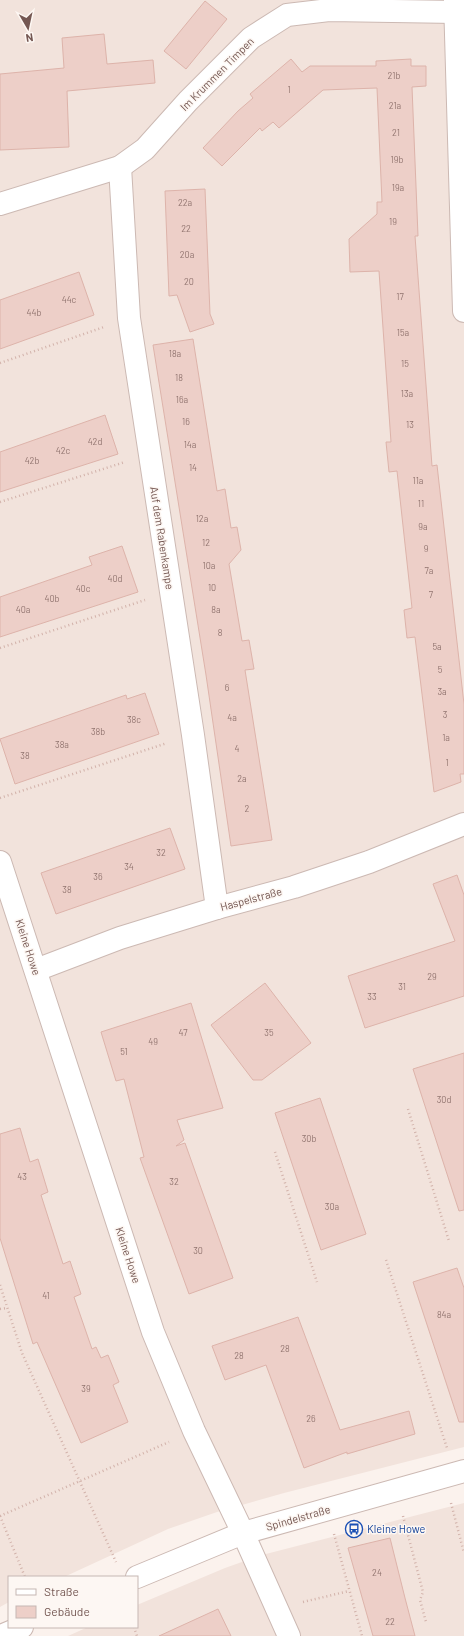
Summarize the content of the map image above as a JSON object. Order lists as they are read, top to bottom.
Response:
{
  "streets": {
    "street": [
      "Im Krummen Timpen",
      "Auf dem Rabenkampe",
      "Haspelstraße",
      "Kleine Howe",
      "Spindelstraße"
    ]
  },
  "crossings": [
    ["Im Krummen Timpen", "Auf dem Rabenkampe"],
    ["Auf dem Rabenkampe", "Haspelstraße"],
    ["Haspelstraße", "Kleine Howe"],
    ["Kleine Howe", "Spindelstraße"]
  ],
  "places": {
    "bus stop": ["Kleine Howe"]
  },
  "house_numbers": [
    "21b",
    "1",
    "21a",
    "21",
    "19b",
    "19a",
    "22a",
    "19",
    "22",
    "20a",
    "20",
    "17",
    "44c",
    "44b",
    "15a",
    "18a",
    "15",
    "18",
    "13a",
    "16a",
    "16",
    "13",
    "42d",
    "14a",
    "42c",
    "42b",
    "14",
    "11a",
    "11",
    "12a",
    "9a",
    "12",
    "9",
    "10a",
    "7a",
    "40d",
    "10",
    "40c",
    "7",
    "40b",
    "40a",
    "8a",
    "8",
    "5a",
    "5",
    "6",
    "3a",
    "3",
    "4a",
    "38c",
    "38b",
    "1a",
    "38a",
    "4",
    "38",
    "1",
    "2a",
    "2",
    "32",
    "34",
    "36",
    "38",
    "29",
    "31",
    "33",
    "47",
    "35",
    "49",
    "51",
    "30d",
    "30b",
    "43",
    "32",
    "30a",
    "30",
    "41",
    "84a",
    "28",
    "28",
    "39",
    "26",
    "24",
    "22"
  ],
  "legend": ["Straße", "Gebäude"],
  "north": "bottom"
}
